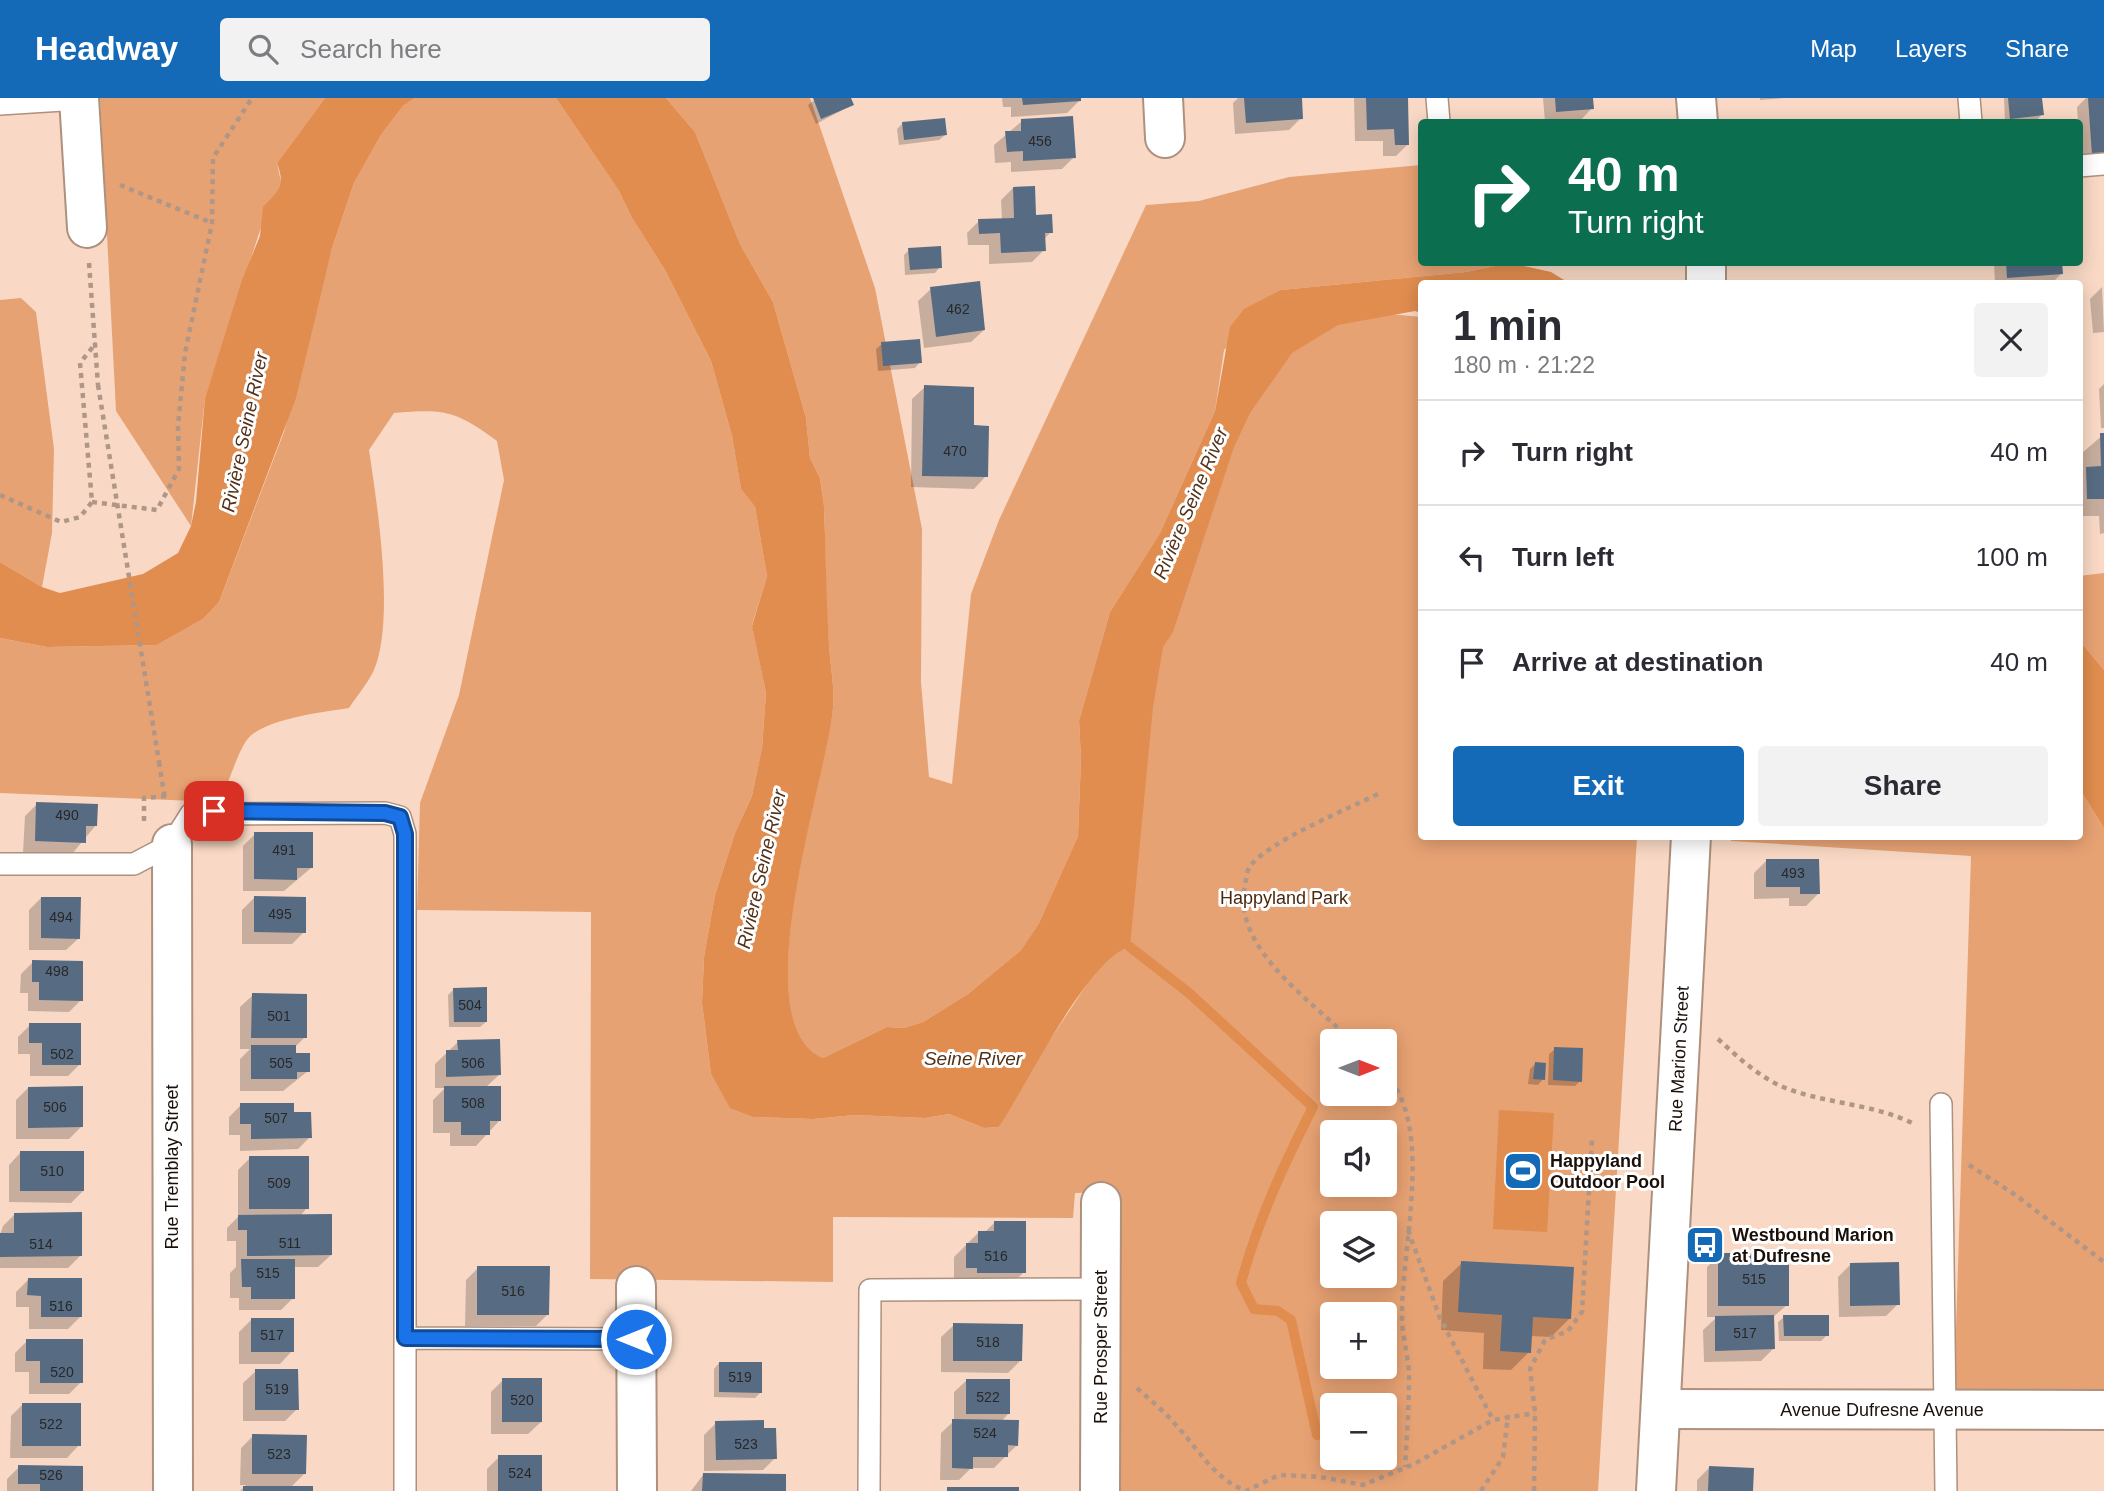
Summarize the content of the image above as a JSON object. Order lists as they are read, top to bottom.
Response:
{
  "streets": {
    "street": [
      "Rue Marion Street",
      "Rue Tremblay Street",
      "Rue Prosper Street",
      "Avenue Dufresne Avenue"
    ]
  },
  "crossings": [
    ["Rue Marion Street", "Avenue Dufresne Avenue"]
  ],
  "water": ["Rivière Seine River", "Seine River"],
  "parks": ["Happyland Park"],
  "places": {
    "sports": ["Happyland Outdoor Pool"],
    "bus stop": ["Westbound Marion at Dufresne"]
  },
  "house_numbers": [
    "456",
    "462",
    "470",
    "490",
    "491",
    "493",
    "495",
    "494",
    "498",
    "504",
    "501",
    "502",
    "505",
    "506",
    "508",
    "506",
    "507",
    "510",
    "509",
    "511",
    "514",
    "516",
    "515",
    "515",
    "516",
    "516",
    "517",
    "517",
    "518",
    "520",
    "519",
    "519",
    "522",
    "520",
    "522",
    "524",
    "523",
    "523",
    "524",
    "526"
  ],
  "north": "right",
  "page": {
    "header": "Headway",
    "search": "Search here",
    "nav": ["Map", "Layers", "Share"],
    "turn": ["40 m", "Turn right"],
    "heading": ["1 min", "180 m · 21:22"],
    "list": [
      {
        "name": "Turn right",
        "value": "40 m"
      },
      {
        "name": "Turn left",
        "value": "100 m"
      },
      {
        "name": "Arrive at destination",
        "value": "40 m"
      }
    ],
    "buttons": ["Exit", "Share"],
    "map_buttons": ["+", "−"]
  }
}
